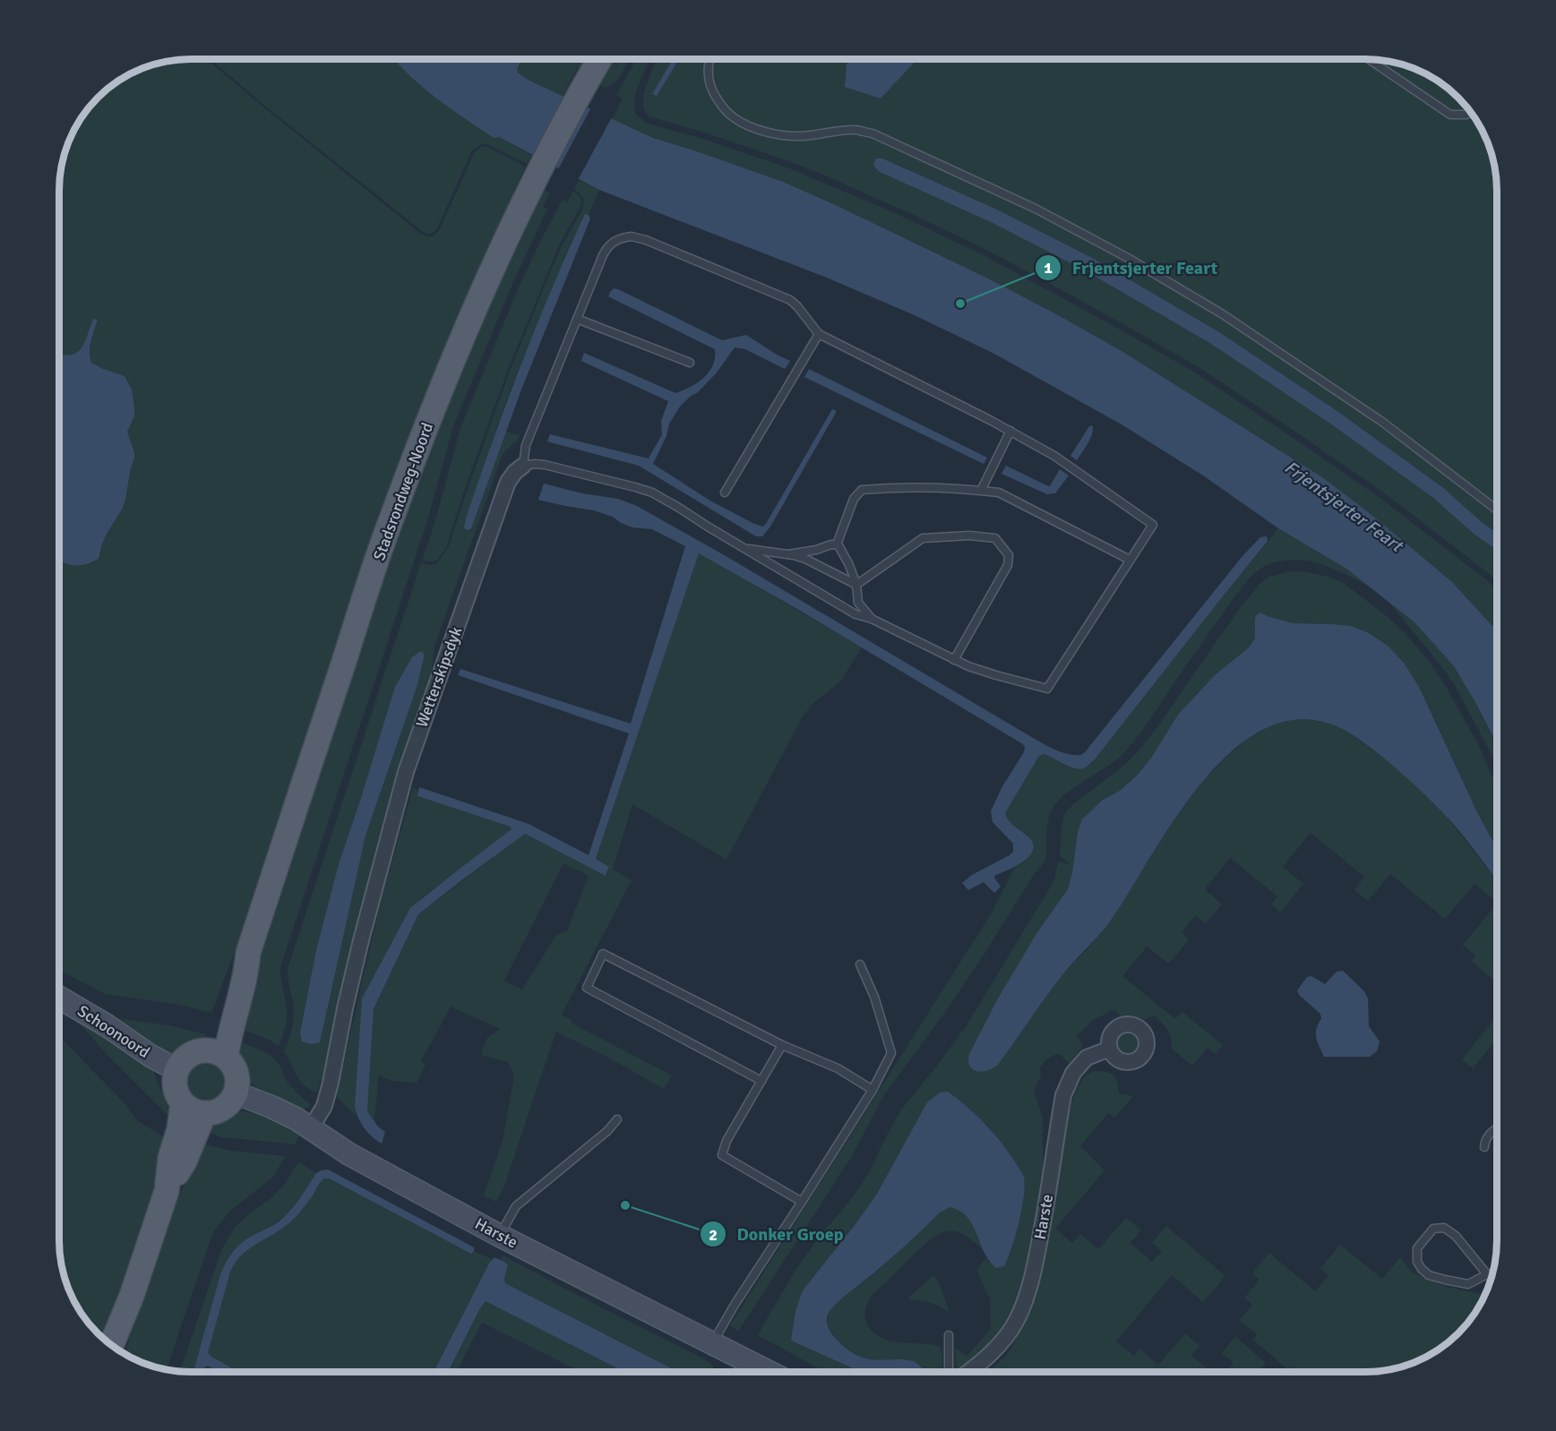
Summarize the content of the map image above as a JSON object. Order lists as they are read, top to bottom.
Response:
{
  "streets": {
    "main road": ["Stadsrondweg-Noord"],
    "street": ["Wetterskipsdyk", "Schoonoord", "Harste"]
  },
  "crossings": [
    ["Stadsrondweg-Noord", "Schoonoord"],
    ["Stadsrondweg-Noord", "Harste"],
    ["Wetterskipsdyk", "Harste"],
    ["Schoonoord", "Harste"]
  ],
  "water": ["Frjentsjerter Feart"],
  "places": ["Frjentsjerter Feart", "Donker Groep"]
}
